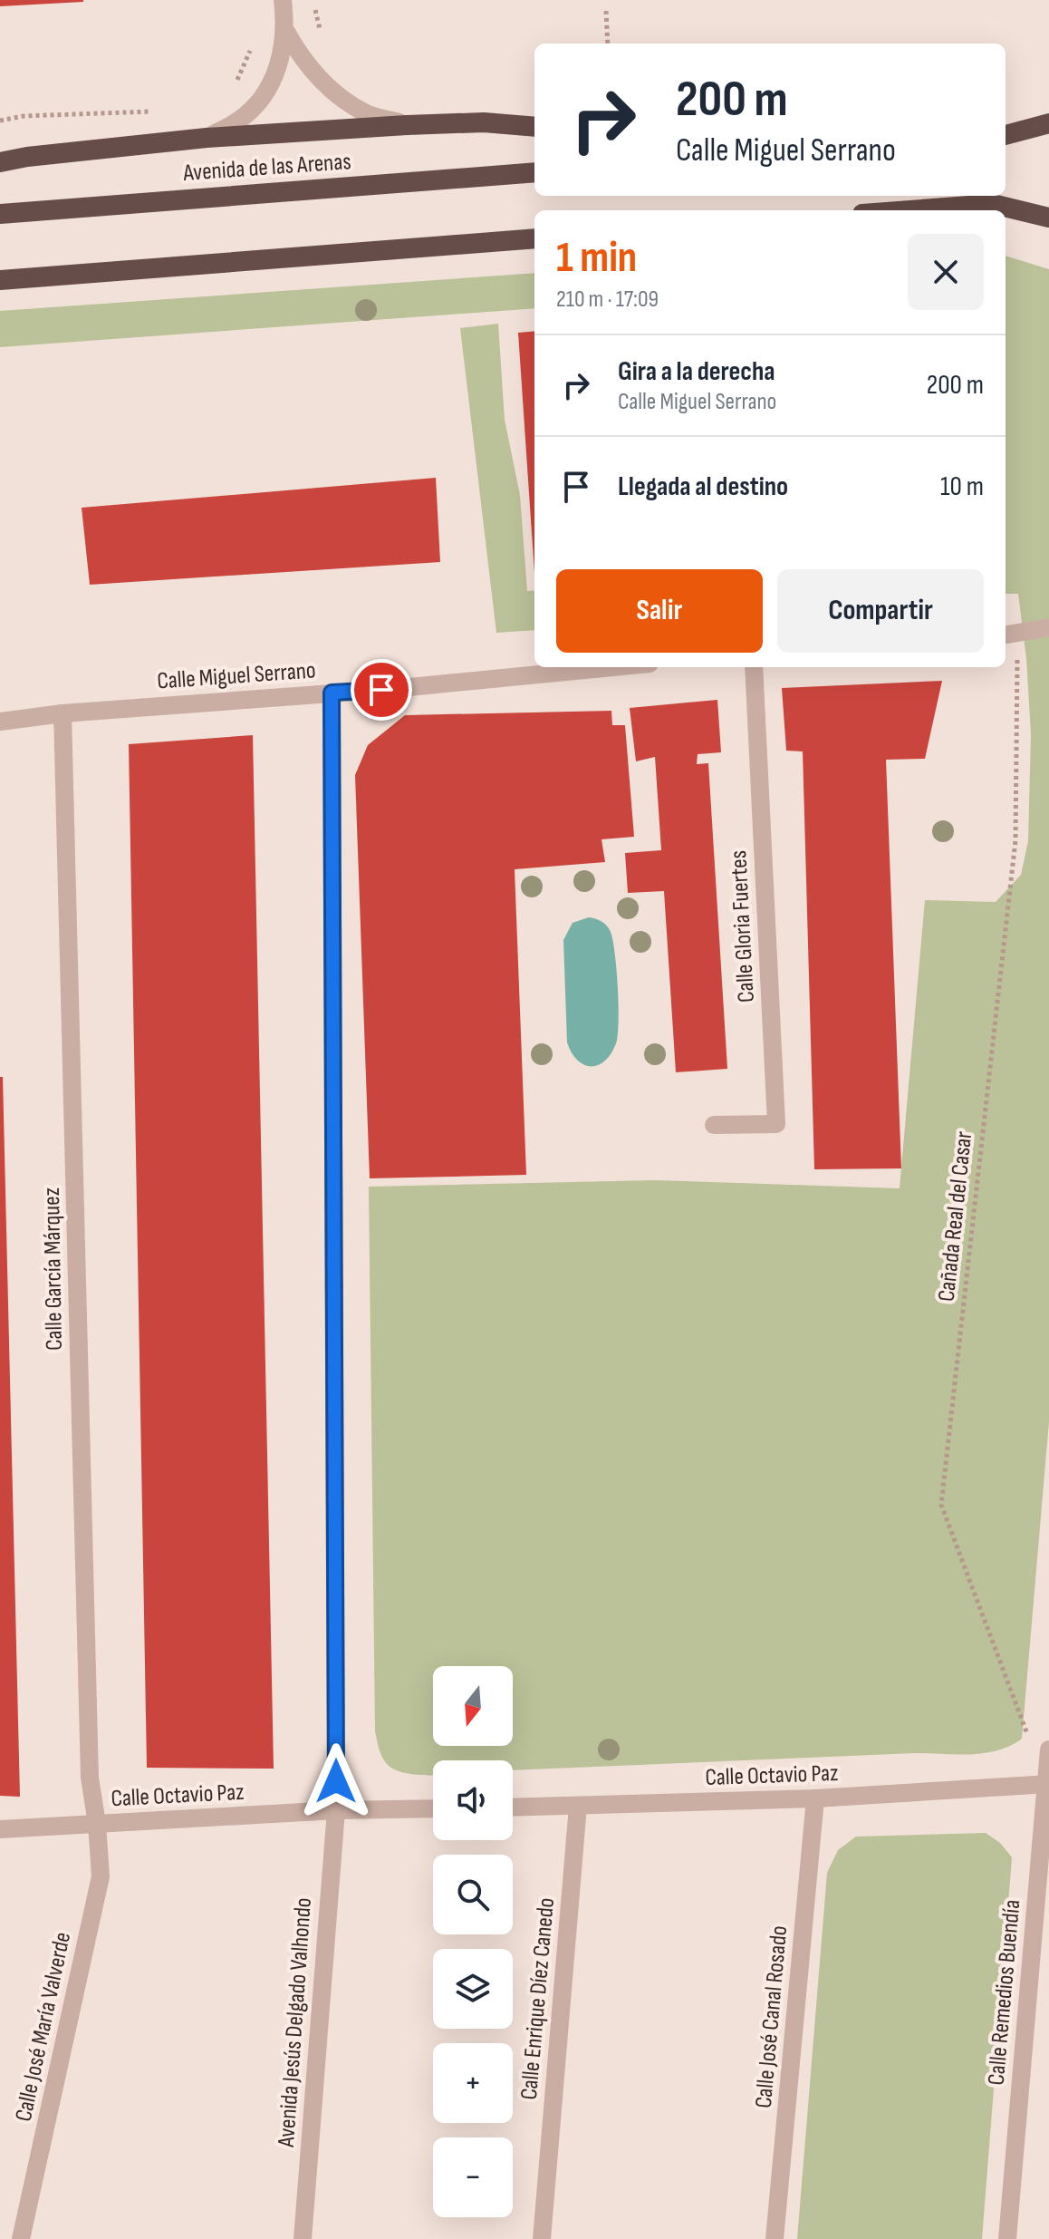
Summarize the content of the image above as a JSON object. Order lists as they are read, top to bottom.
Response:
{
  "streets": {
    "highway": ["Avenida de las Arenas"],
    "street": [
      "Calle Miguel Serrano",
      "Calle Gloria Fuertes",
      "Calle García Márquez",
      "Calle Octavio Paz",
      "Calle Remedios Buendía",
      "Calle Enrique Díez Canedo",
      "Calle José Canal Rosado",
      "Avenida Jesús Delgado Valhondo",
      "Calle José María Valverde"
    ],
    "path": ["Cañada Real del Casar"]
  },
  "crossings": [
    ["Calle Miguel Serrano", "Calle García Márquez"],
    ["Calle Miguel Serrano", "Avenida Jesús Delgado Valhondo"],
    ["Cañada Real del Casar", "Calle Octavio Paz"],
    ["Cañada Real del Casar", "Calle Remedios Buendía"],
    ["Calle García Márquez", "Calle Octavio Paz"],
    ["Calle García Márquez", "Calle José María Valverde"],
    ["Calle Octavio Paz", "Calle Remedios Buendía"],
    ["Calle Octavio Paz", "Calle Enrique Díez Canedo"],
    ["Calle Octavio Paz", "Calle José Canal Rosado"],
    ["Calle Octavio Paz", "Avenida Jesús Delgado Valhondo"],
    ["Calle Octavio Paz", "Calle José María Valverde"]
  ],
  "north": "bottom",
  "page": {
    "turn": ["200 m", "Calle Miguel Serrano"],
    "heading": ["1 min", "210 m · 17:09"],
    "list": [
      {
        "name": "Gira a la derecha",
        "note": "Calle Miguel Serrano",
        "value": "200 m"
      },
      {
        "name": "Llegada al destino",
        "value": "10 m"
      }
    ],
    "buttons": ["Salir", "Compartir"],
    "map_buttons": ["+", "−"]
  }
}
